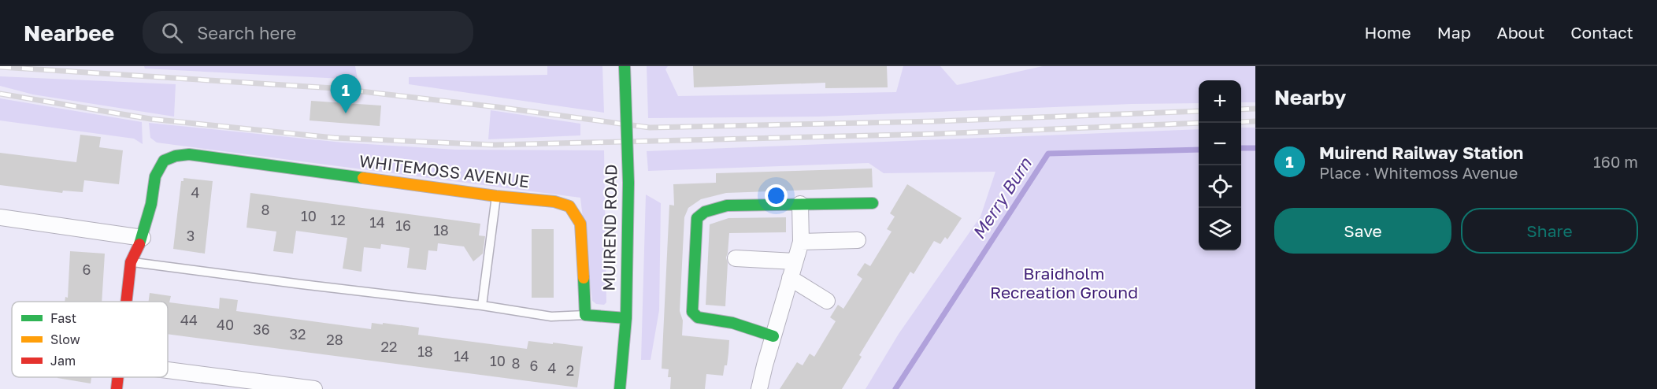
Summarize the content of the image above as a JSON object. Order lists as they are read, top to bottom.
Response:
{
  "streets": {
    "street": ["WHITEMOSS AVENUE", "MUIREND ROAD"]
  },
  "water": ["Merry Burn"],
  "parks": ["Braidholm Recreation Ground"],
  "house_numbers": [
    "4",
    "8",
    "10",
    "12",
    "14",
    "16",
    "18",
    "3",
    "6",
    "44",
    "40",
    "36",
    "32",
    "28",
    "22",
    "18",
    "14",
    "10",
    "8",
    "6",
    "4",
    "2"
  ],
  "legend": ["Fast", "Slow", "Jam"],
  "page": {
    "header": "Nearbee",
    "search": "Search here",
    "nav": [
      "Home",
      "Map",
      "About",
      "Contact"
    ],
    "heading": "Nearby",
    "pins": "1",
    "map_buttons": ["+", "−"],
    "list": [
      {
        "mark": "1",
        "name": "Muirend Railway Station",
        "note": "Place · Whitemoss Avenue",
        "value": "160 m"
      }
    ],
    "buttons": ["Save", "Share"]
  }
}
